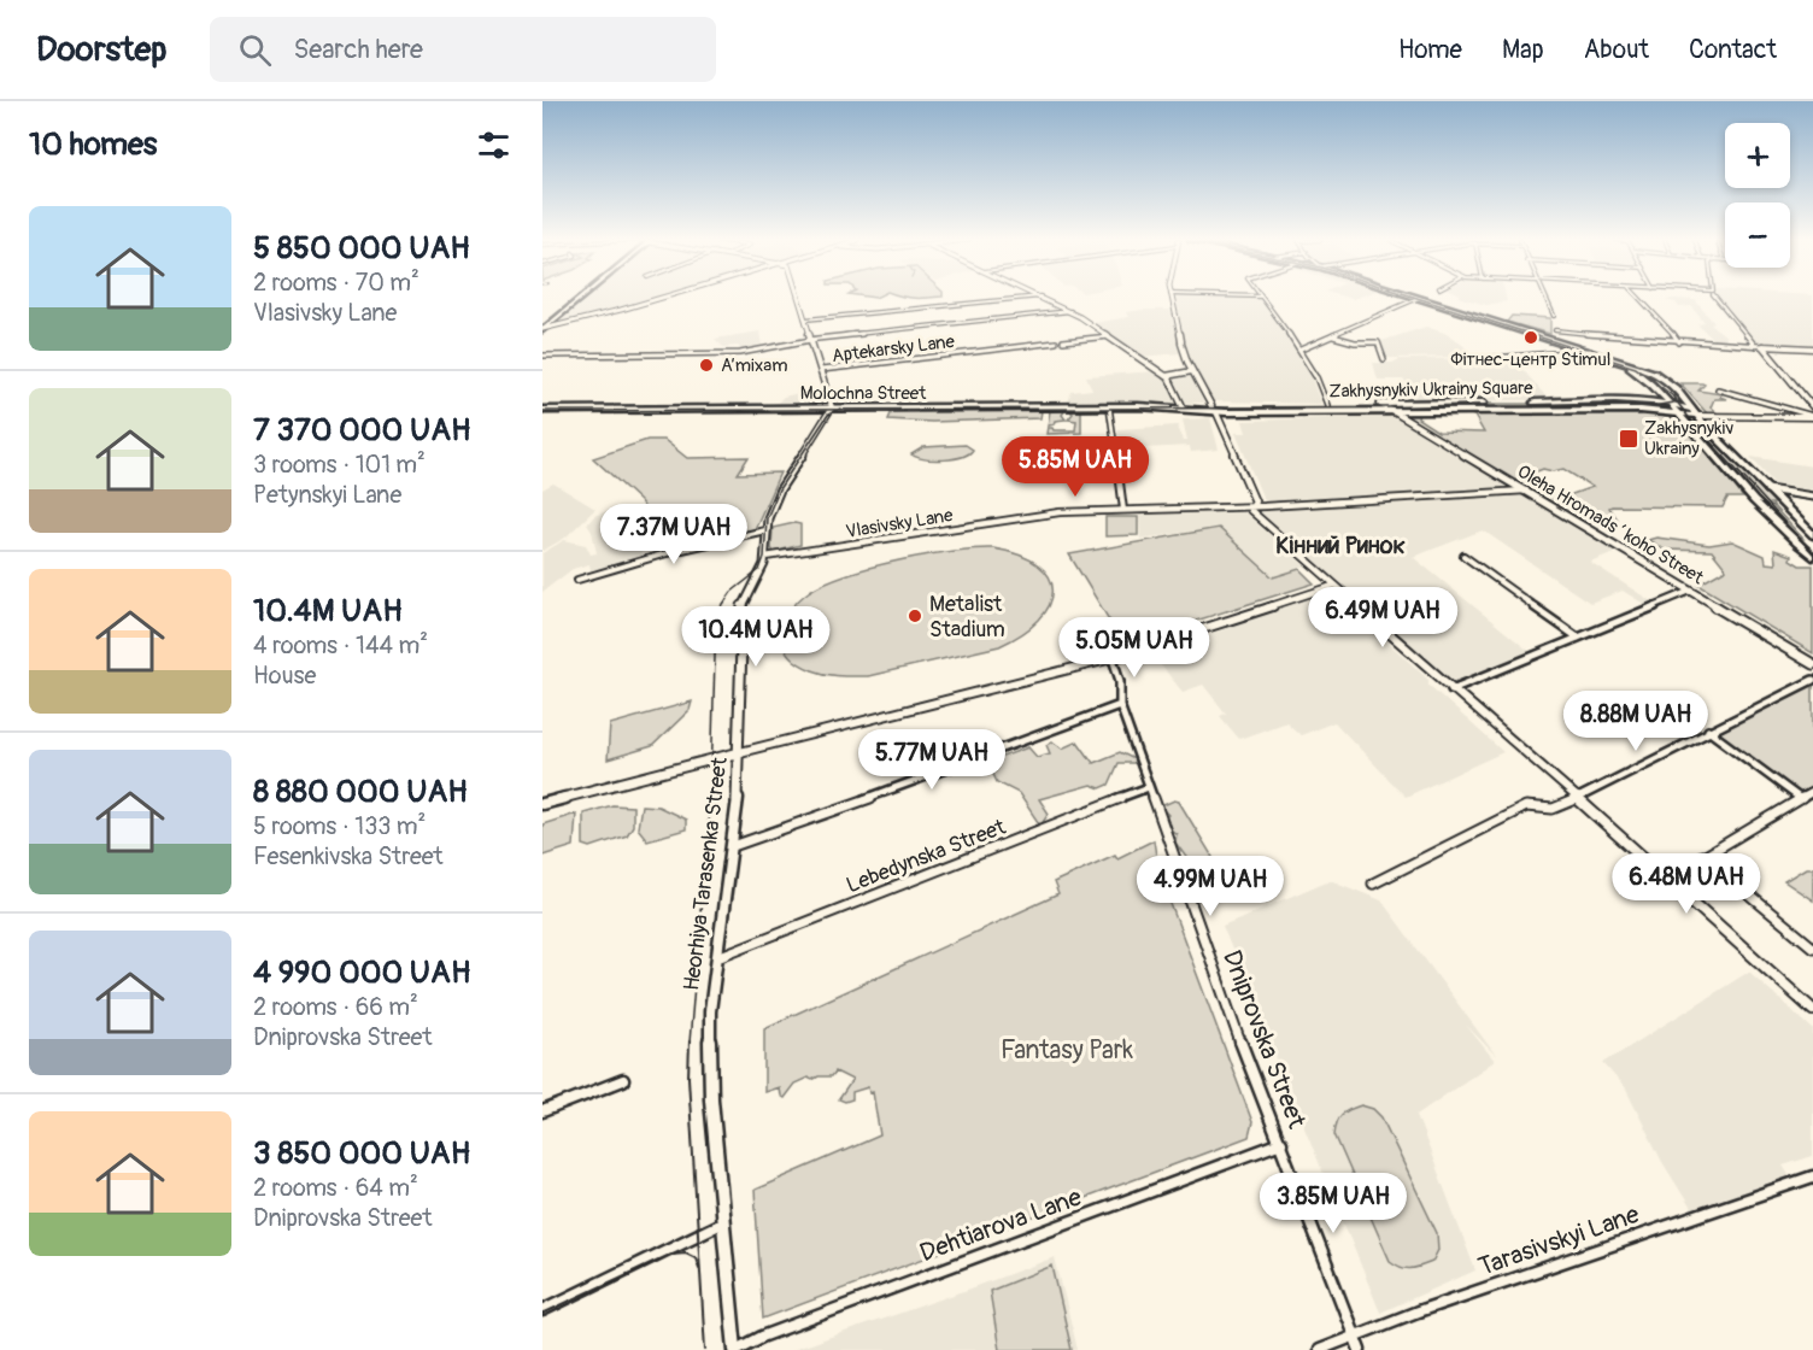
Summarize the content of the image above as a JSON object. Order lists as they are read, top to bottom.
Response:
{
  "streets": {
    "main road": [
      "Zakhysnykiv Ukrainy Square",
      "Molochna Street",
      "Oleha Hromadsʹkoho Street",
      "Heorhiya Tarasenka Street"
    ],
    "street": [
      "Aptekarsky Lane",
      "Vlasivsky Lane",
      "Lebedynska Street",
      "Dniprovska Street",
      "Dehtiarova Lane",
      "Tarasivskyi Lane"
    ]
  },
  "crossings": [
    ["Zakhysnykiv Ukrainy Square", "Molochna Street"],
    ["Zakhysnykiv Ukrainy Square", "Oleha Hromadsʹkoho Street"],
    ["Molochna Street", "Heorhiya Tarasenka Street"],
    ["Vlasivsky Lane", "Heorhiya Tarasenka Street"],
    ["Lebedynska Street", "Heorhiya Tarasenka Street"],
    ["Lebedynska Street", "Dniprovska Street"],
    ["Heorhiya Tarasenka Street", "Dehtiarova Lane"],
    ["Dniprovska Street", "Dehtiarova Lane"],
    ["Dniprovska Street", "Tarasivskyi Lane"]
  ],
  "districts": ["Кінний Ринок"],
  "parks": ["Fantasy Park"],
  "places": {
    "other": ["Фітнес-центр Stimul", "A’mixam", "Metalist Stadium"],
    "transit": ["Zakhysnykiv Ukrainy"]
  },
  "page": {
    "header": "Doorstep",
    "search": "Search here",
    "nav": [
      "Home",
      "Map",
      "About",
      "Contact"
    ],
    "heading": "10 homes",
    "map_buttons": ["+", "−"],
    "list": [
      {
        "name": "5 850 000 UAH",
        "note": "2 rooms · 70 m² · Vlasivsky Lane"
      },
      {
        "name": "7 370 000 UAH",
        "note": "3 rooms · 101 m² · Petynskyi Lane"
      },
      {
        "name": "10.4M UAH",
        "note": "4 rooms · 144 m² · House"
      },
      {
        "name": "8 880 000 UAH",
        "note": "5 rooms · 133 m² · Fesenkivska Street"
      },
      {
        "name": "4 990 000 UAH",
        "note": "2 rooms · 66 m² · Dniprovska Street"
      },
      {
        "name": "3 850 000 UAH",
        "note": "2 rooms · 64 m² · Dniprovska Street"
      }
    ],
    "price": [
      "5.85M UAH",
      "7.37M UAH",
      "6.49M UAH",
      "10.4M UAH",
      "5.05M UAH",
      "8.88M UAH",
      "5.77M UAH",
      "6.48M UAH",
      "4.99M UAH",
      "3.85M UAH"
    ]
  }
}
